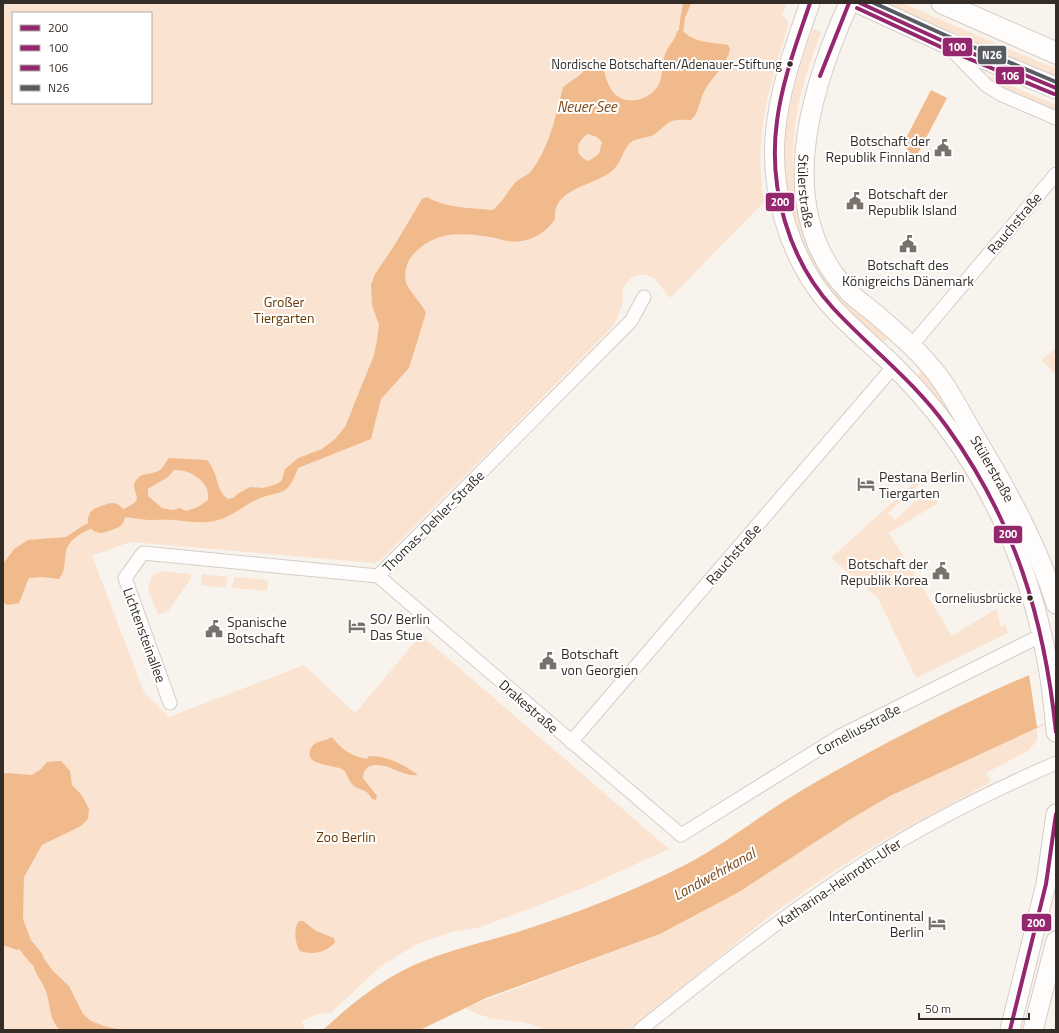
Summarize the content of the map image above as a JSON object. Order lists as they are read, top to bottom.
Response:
{
  "streets": {
    "main road": ["Stülerstraße"],
    "street": [
      "Rauchstraße",
      "Thomas-Dehler-Straße",
      "Lichtensteinallee",
      "Drakestraße",
      "Corneliusstraße",
      "Katharina-Heinroth-Ufer"
    ]
  },
  "crossings": [
    ["Stülerstraße", "Rauchstraße"],
    ["Stülerstraße", "Corneliusstraße"],
    ["Rauchstraße", "Drakestraße"],
    ["Thomas-Dehler-Straße", "Lichtensteinallee"],
    ["Thomas-Dehler-Straße", "Drakestraße"],
    ["Drakestraße", "Corneliusstraße"]
  ],
  "water": ["Neuer See", "Landwehrkanal"],
  "parks": ["Großer Tiergarten", "Zoo Berlin"],
  "places": {
    "other": ["Nordische Botschaften/Adenauer-Stiftung", "Corneliusbrücke"],
    "public building": [
      "Botschaft der Republik Finnland",
      "Botschaft der Republik Island",
      "Botschaft des Königreichs Dänemark",
      "Botschaft der Republik Korea",
      "Spanische Botschaft",
      "Botschaft von Georgien"
    ],
    "hotel": ["Pestana Berlin Tiergarten", "SO/ Berlin Das Stue", "InterContinental Berlin"]
  },
  "lines": [
    "transit line 200",
    "transit line 100",
    "transit line N26",
    "transit line 106"
  ],
  "legend": [
    "200",
    "100",
    "106",
    "N26"
  ],
  "scale_bar": "50 m"
}
